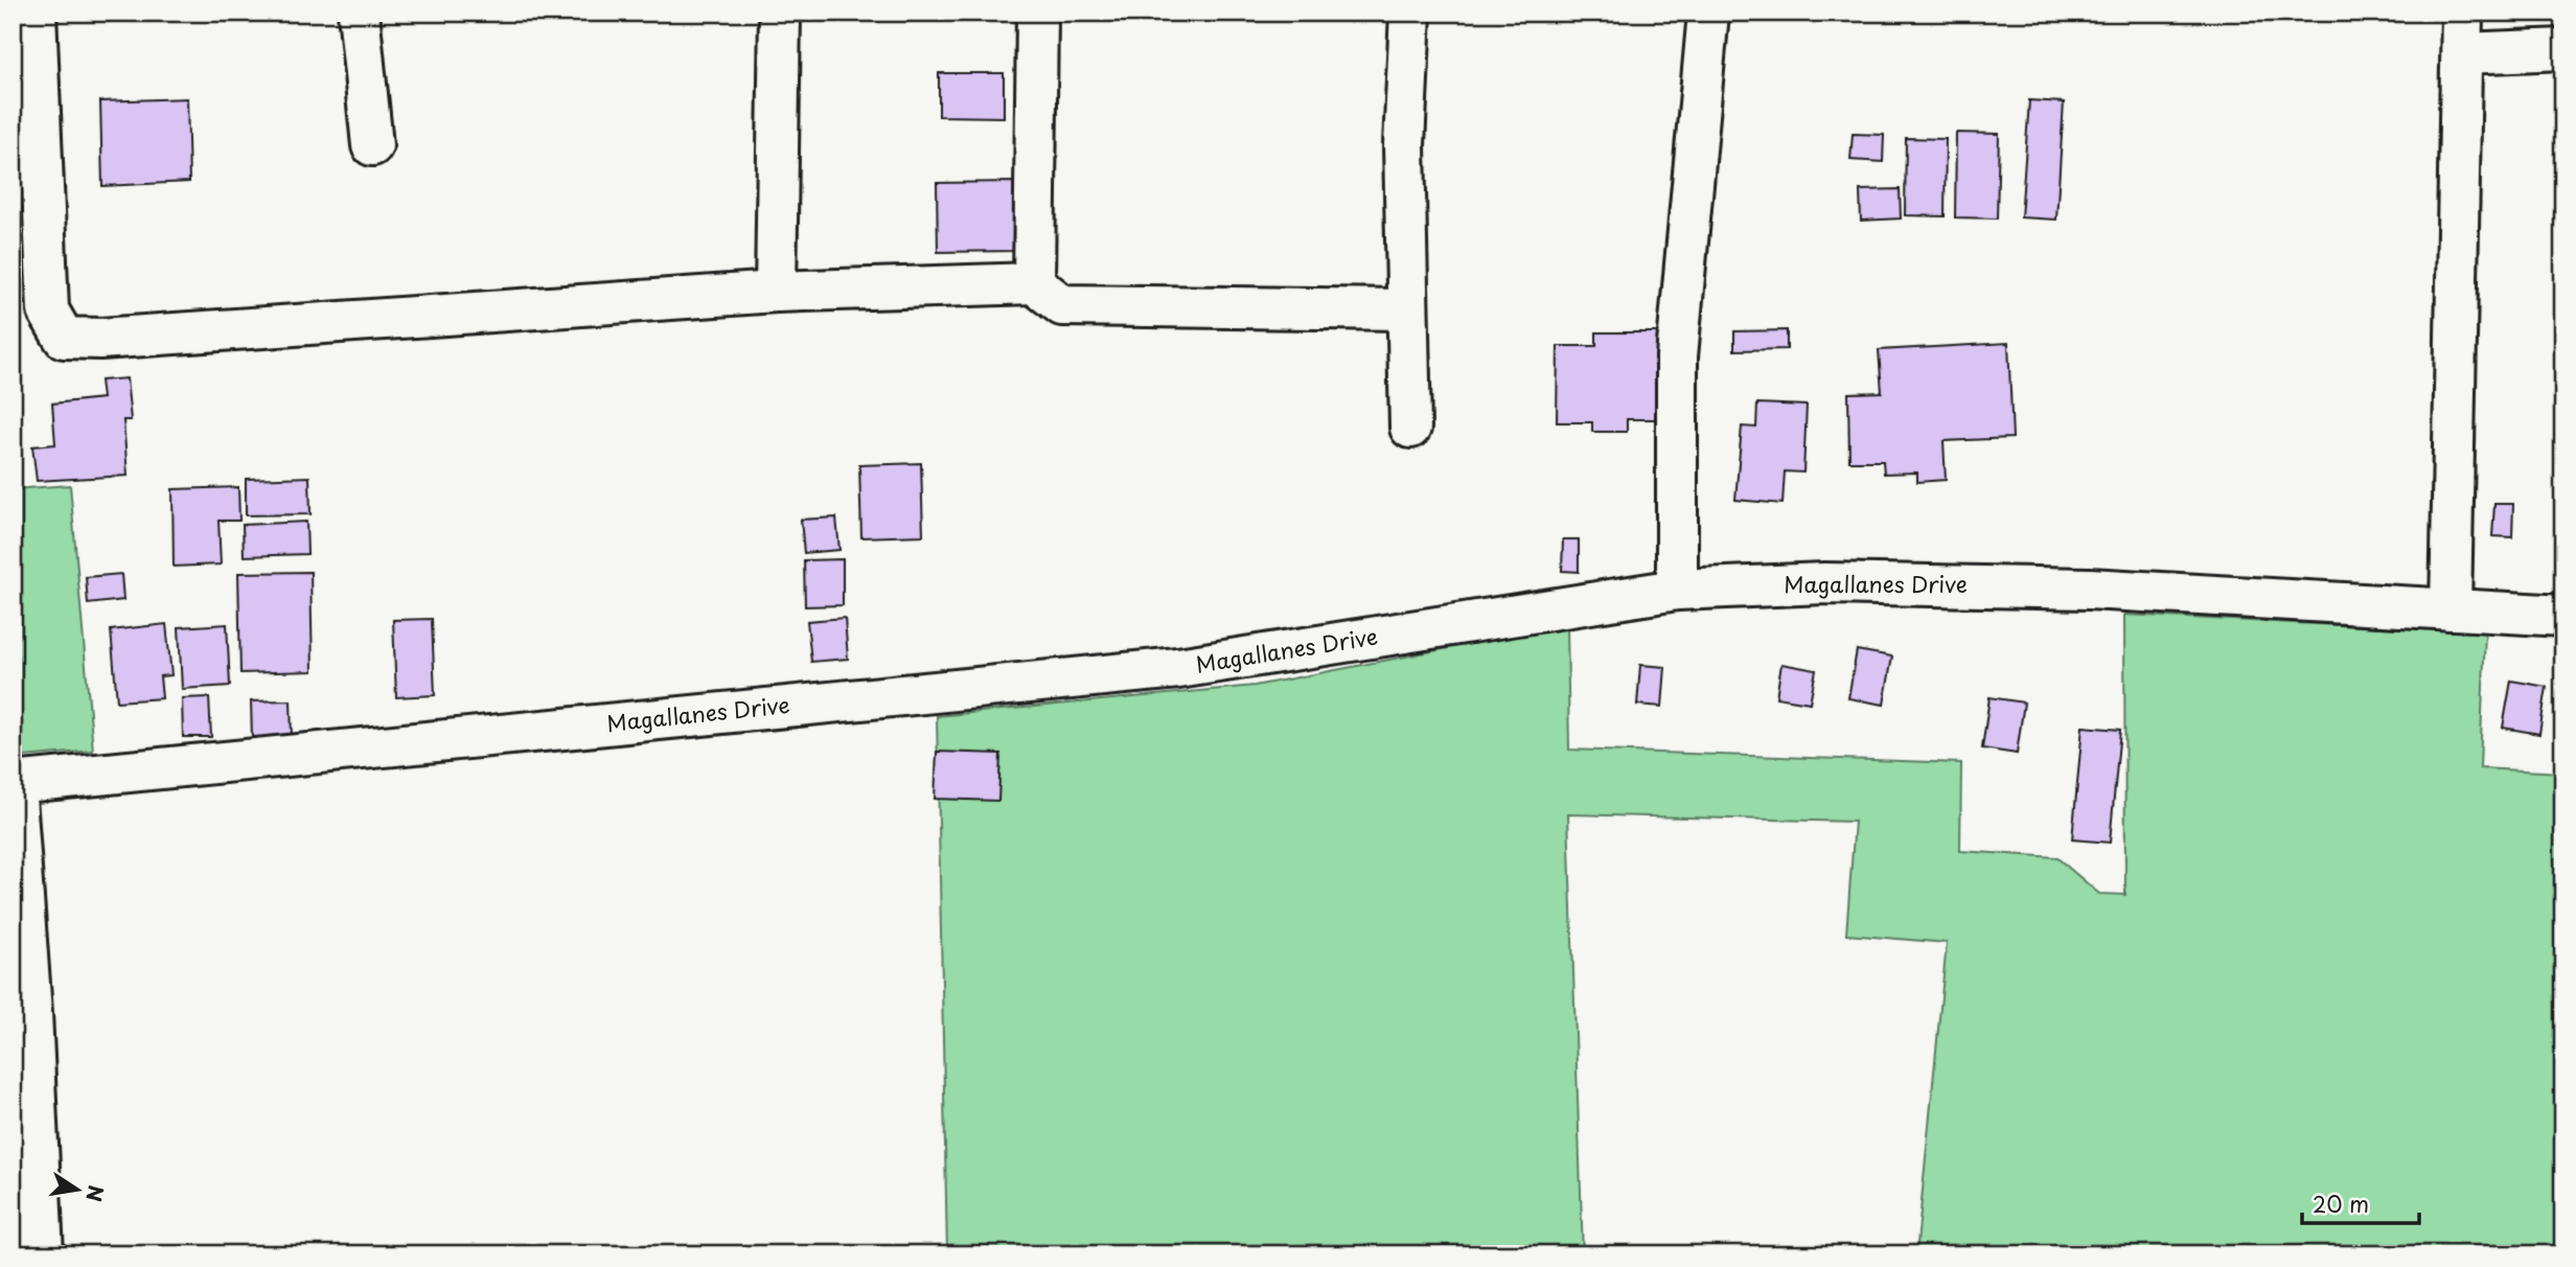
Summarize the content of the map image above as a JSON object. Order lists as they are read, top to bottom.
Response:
{
  "streets": {
    "street": ["Magallanes Drive"]
  },
  "scale_bar": "20 m",
  "north": "right"
}
